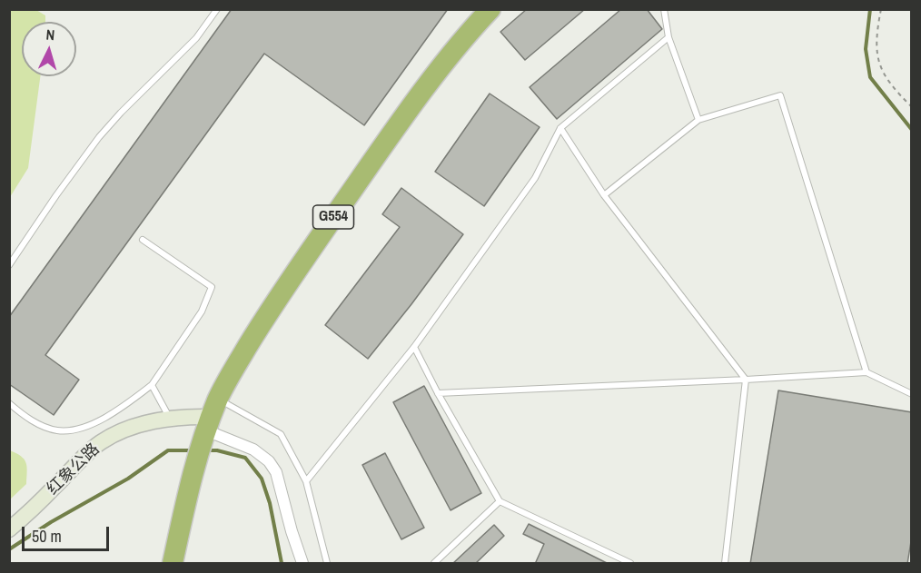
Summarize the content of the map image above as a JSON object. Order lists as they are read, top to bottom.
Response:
{
  "streets": {
    "highway": ["G554"],
    "main road": ["红象公路"]
  },
  "crossings": [
    ["G554", "红象公路"]
  ],
  "scale_bar": "50 m",
  "north": "top"
}
